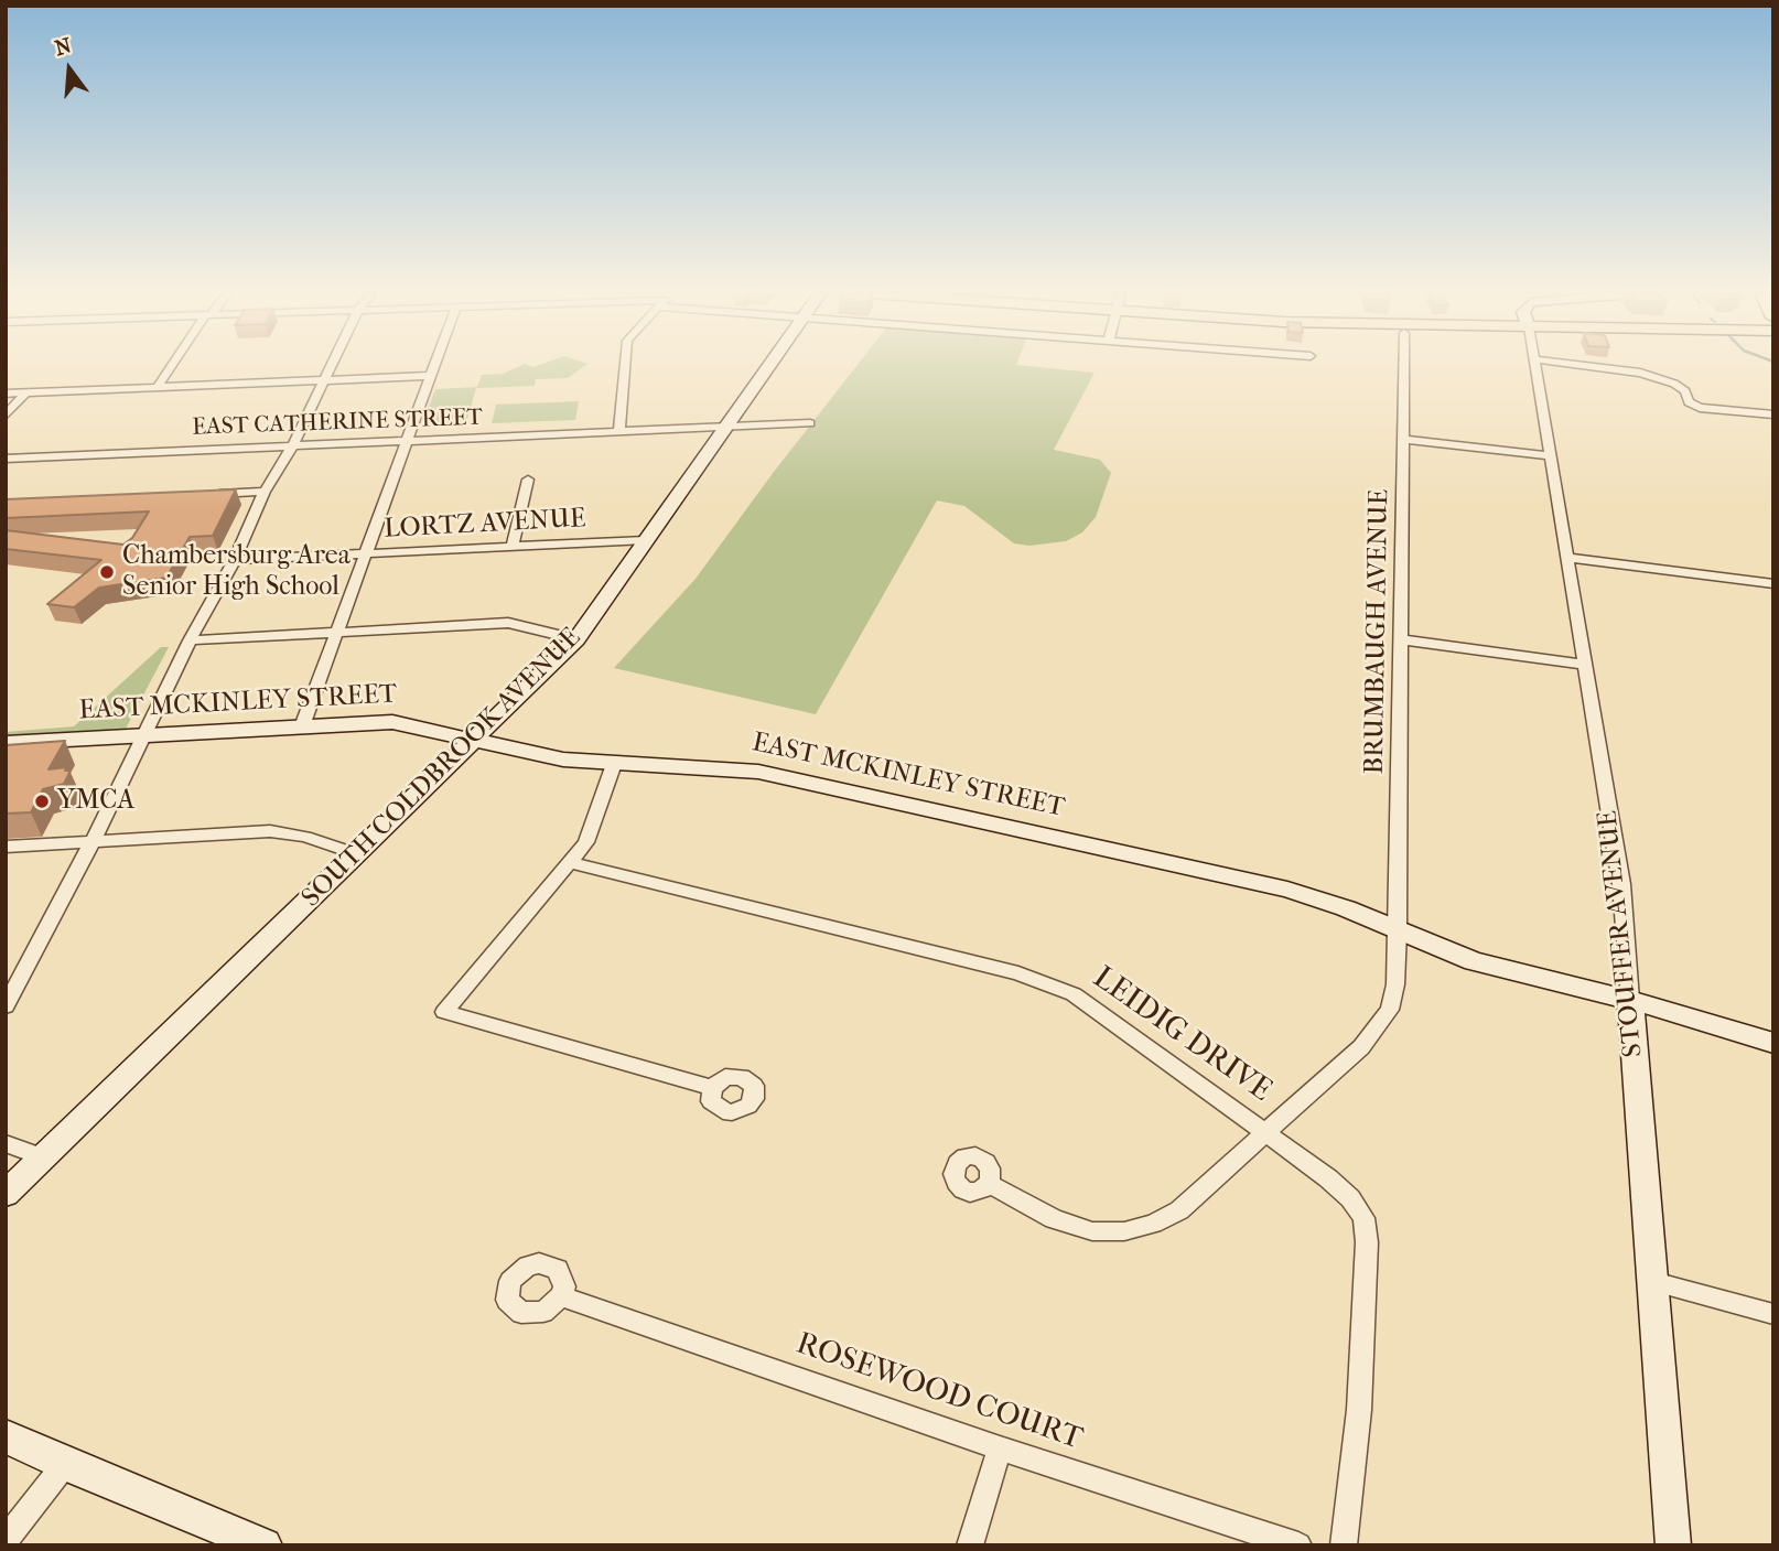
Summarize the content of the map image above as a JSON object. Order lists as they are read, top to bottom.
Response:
{
  "streets": {
    "street": [
      "EAST CATHERINE STREET",
      "LORTZ AVENUE",
      "BRUMBAUGH AVENUE",
      "EAST MCKINLEY STREET",
      "SOUTH COLDBROOK AVENUE",
      "STOUFFER AVENUE",
      "LEIDIG DRIVE",
      "ROSEWOOD COURT"
    ]
  },
  "crossings": [
    ["EAST CATHERINE STREET", "SOUTH COLDBROOK AVENUE"],
    ["LORTZ AVENUE", "SOUTH COLDBROOK AVENUE"],
    ["BRUMBAUGH AVENUE", "EAST MCKINLEY STREET"],
    ["BRUMBAUGH AVENUE", "LEIDIG DRIVE"],
    ["EAST MCKINLEY STREET", "SOUTH COLDBROOK AVENUE"],
    ["EAST MCKINLEY STREET", "STOUFFER AVENUE"]
  ],
  "places": ["Chambersburg Area Senior High School", "YMCA"],
  "north": "top"
}
